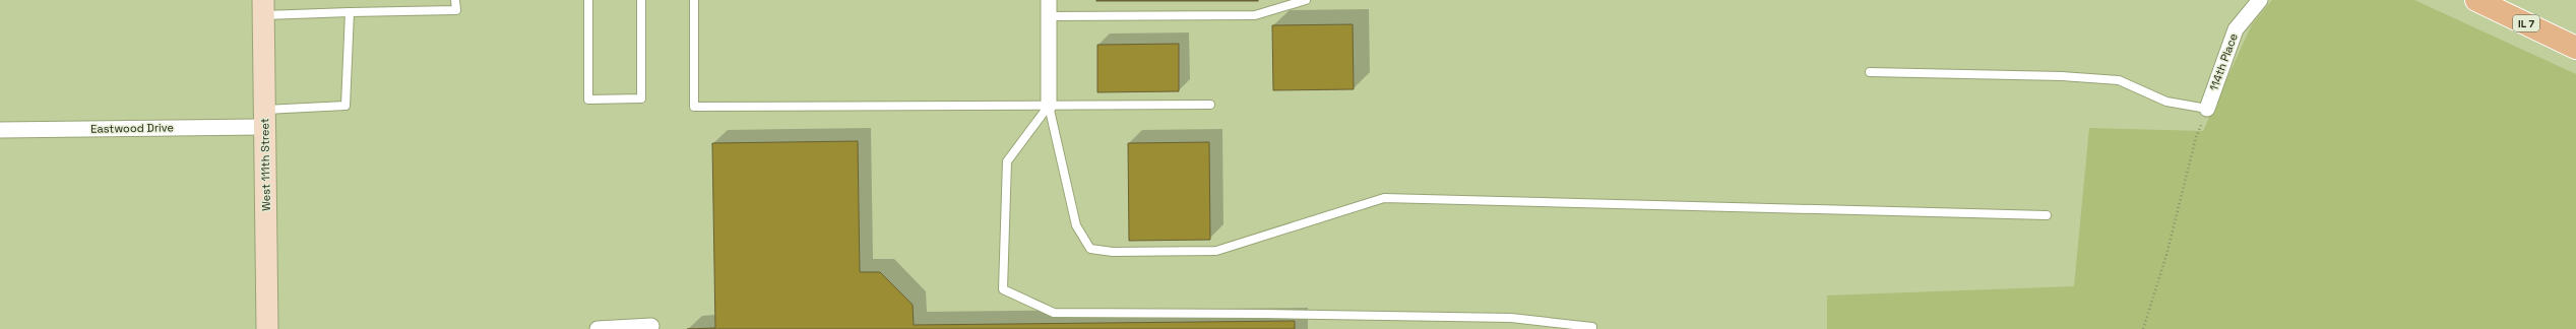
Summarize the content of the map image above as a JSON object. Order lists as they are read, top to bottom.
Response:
{
  "streets": {
    "main road": ["IL 7", "West 111th Street"],
    "street": ["114th Place", "Eastwood Drive"]
  },
  "crossings": [
    ["Eastwood Drive", "West 111th Street"]
  ]
}
